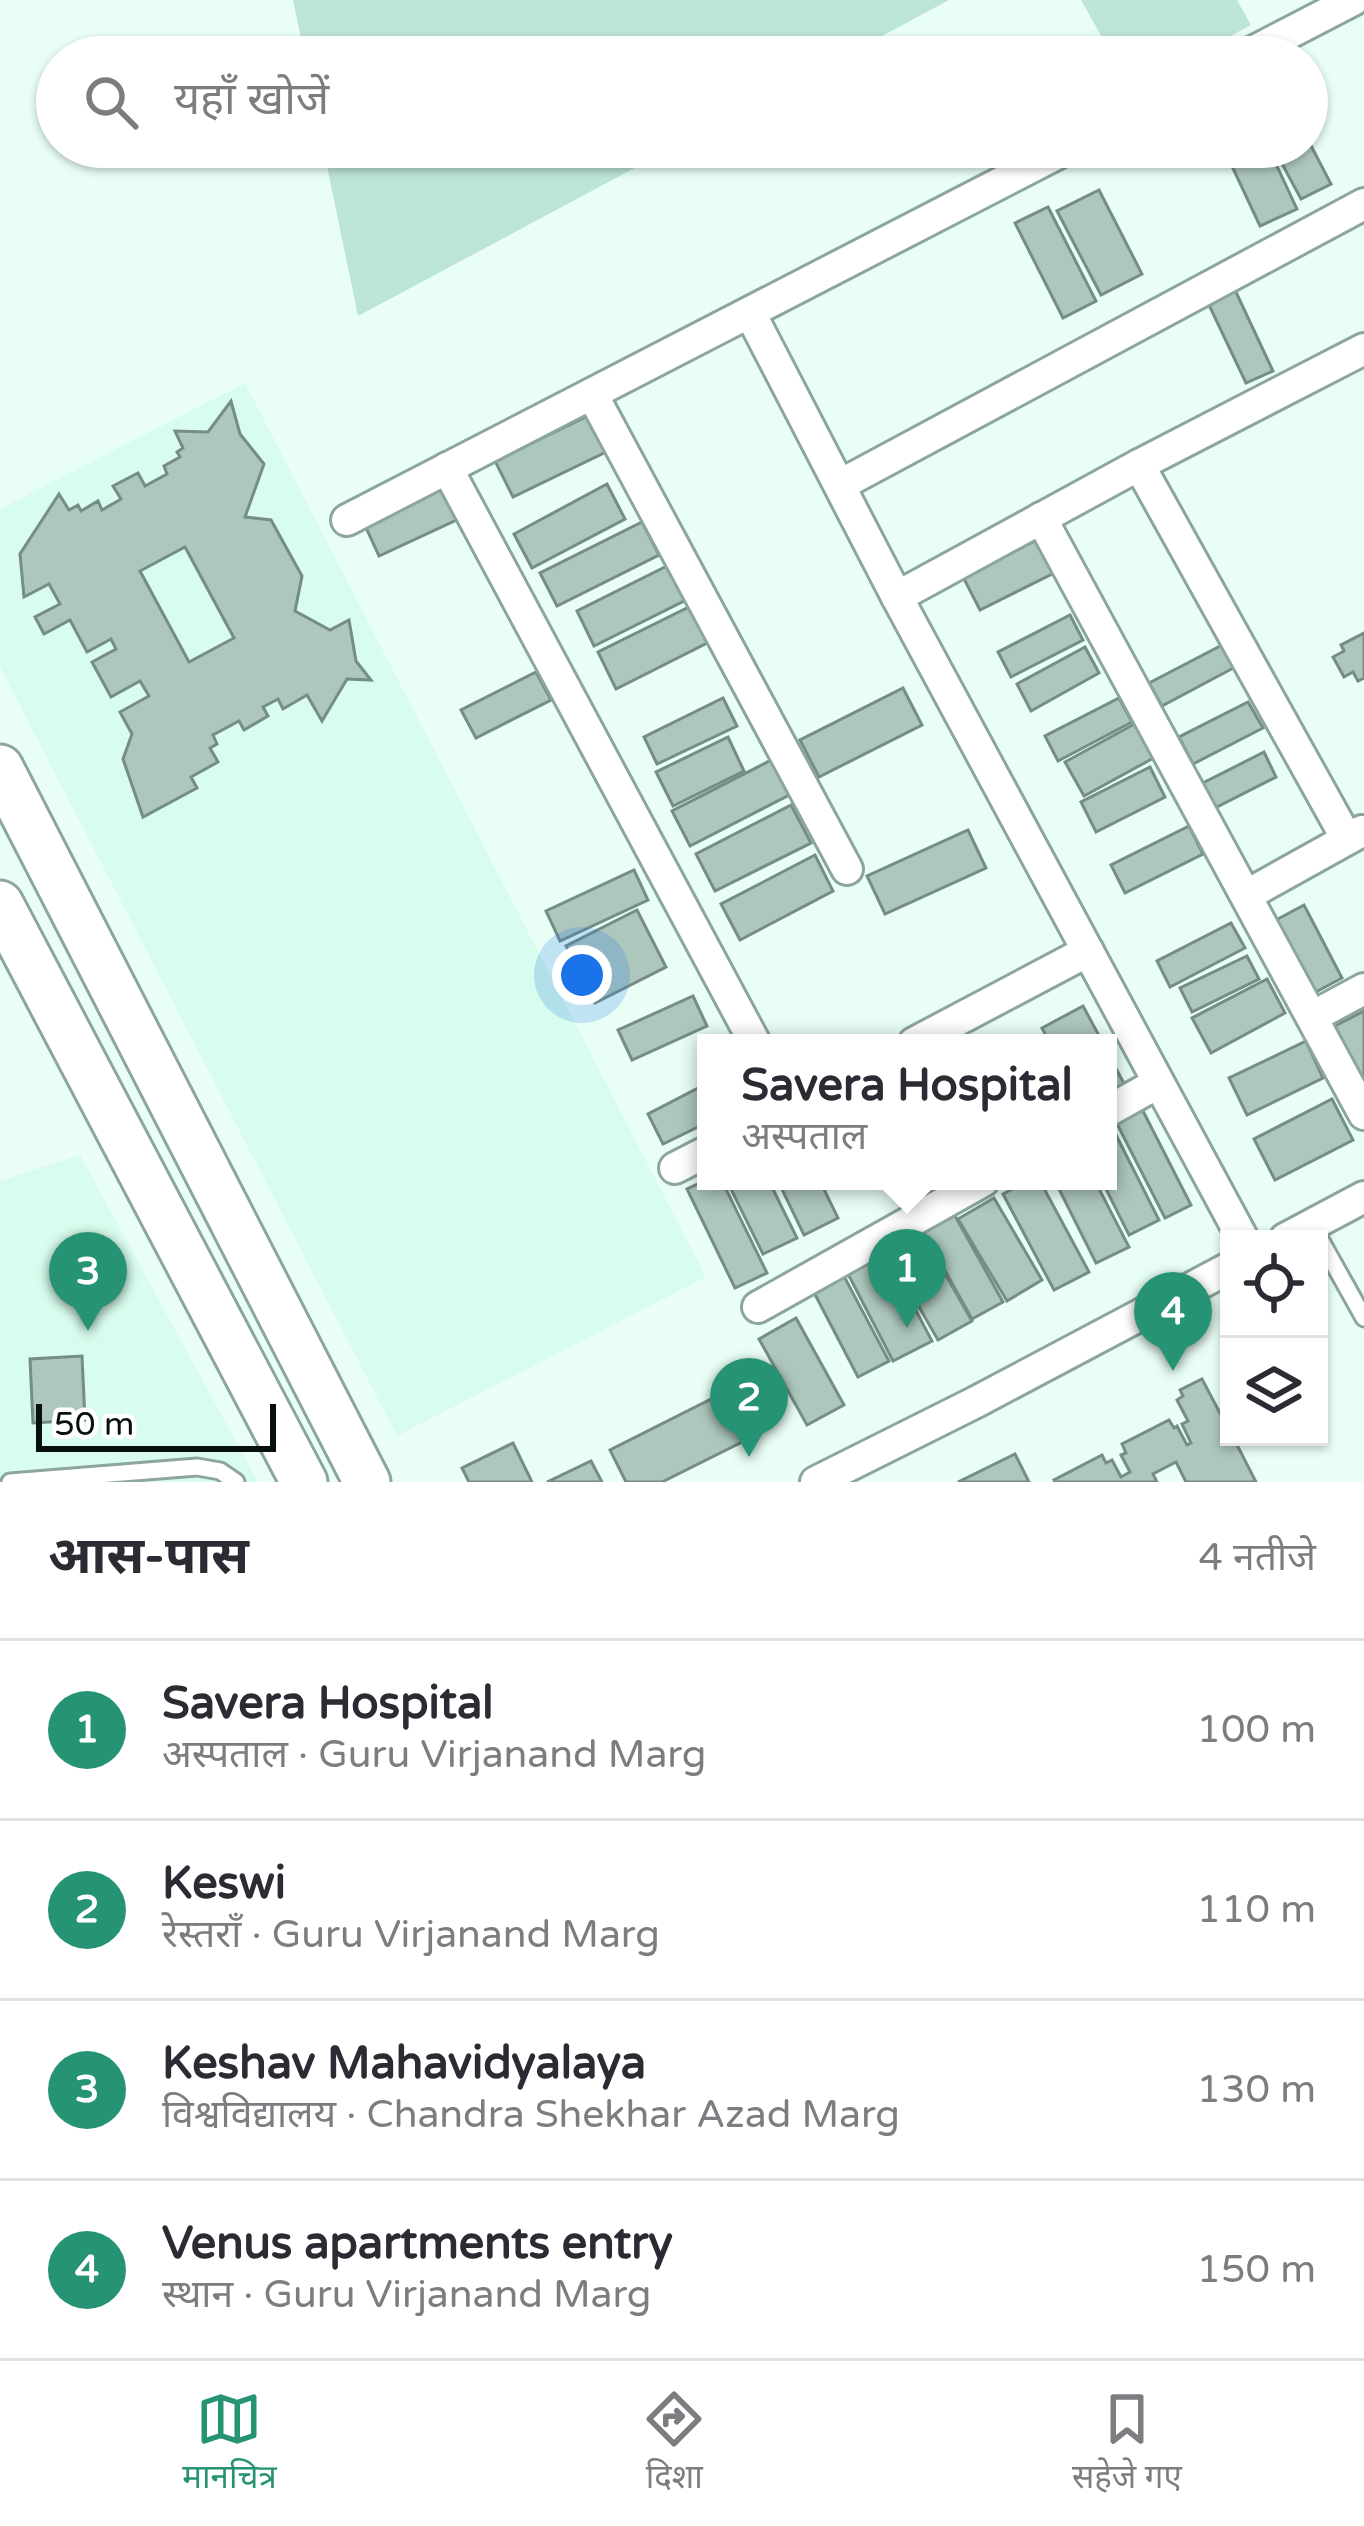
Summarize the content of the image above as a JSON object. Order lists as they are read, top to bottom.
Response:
{
  "scale_bar": "50 m",
  "page": {
    "search": "यहाँ खोजें",
    "popup": ["Savera Hospital", "अस्पताल"],
    "pins": [
      "1",
      "3",
      "4",
      "2"
    ],
    "scale": "50 m",
    "heading": ["आस-पास", "4 नतीजे"],
    "list": [
      {
        "mark": "1",
        "name": "Savera Hospital",
        "note": "अस्पताल · Guru Virjanand Marg",
        "value": "100 m"
      },
      {
        "mark": "2",
        "name": "Keswi",
        "note": "रेस्तराँ · Guru Virjanand Marg",
        "value": "110 m"
      },
      {
        "mark": "3",
        "name": "Keshav Mahavidyalaya",
        "note": "विश्वविद्यालय · Chandra Shekhar Azad Marg",
        "value": "130 m"
      },
      {
        "mark": "4",
        "name": "Venus apartments entry",
        "note": "स्थान · Guru Virjanand Marg",
        "value": "150 m"
      }
    ],
    "nav": ["मानचित्र", "दिशा", "सहेजे गए"]
  }
}
